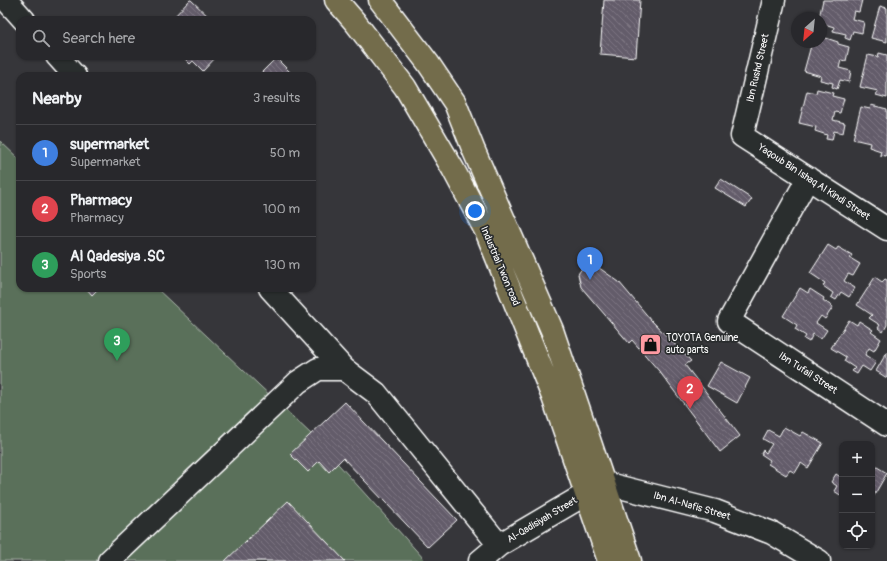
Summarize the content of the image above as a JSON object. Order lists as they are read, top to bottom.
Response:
{
  "streets": {
    "highway": ["Industrial Twon road"],
    "street": [
      "Ibn Rushd Street",
      "Yaqoub Bin Ishaq Al Kindi Street",
      "Ibn Tufail Street",
      "Ibn Al-Nafis Street",
      "Al-Qadisiyah Street"
    ]
  },
  "crossings": [
    ["Ibn Rushd Street", "Yaqoub Bin Ishaq Al Kindi Street"],
    ["Yaqoub Bin Ishaq Al Kindi Street", "Ibn Tufail Street"],
    ["Industrial Twon road", "Ibn Al-Nafis Street"],
    ["Industrial Twon road", "Al-Qadisiyah Street"],
    ["Ibn Al-Nafis Street", "Al-Qadisiyah Street"]
  ],
  "places": {
    "shop": ["TOYOTA Genuine auto parts"]
  },
  "north": "bottom left",
  "page": {
    "search": "Search here",
    "heading": ["Nearby", "3 results"],
    "list": [
      {
        "mark": "1",
        "name": "supermarket",
        "note": "Supermarket",
        "value": "50 m"
      },
      {
        "mark": "2",
        "name": "Pharmacy",
        "note": "Pharmacy",
        "value": "100 m"
      },
      {
        "mark": "3",
        "name": "Al Qadesiya .SC",
        "note": "Sports",
        "value": "130 m"
      }
    ],
    "pins": ["1", "3", "2"],
    "map_buttons": ["+", "−"]
  }
}
